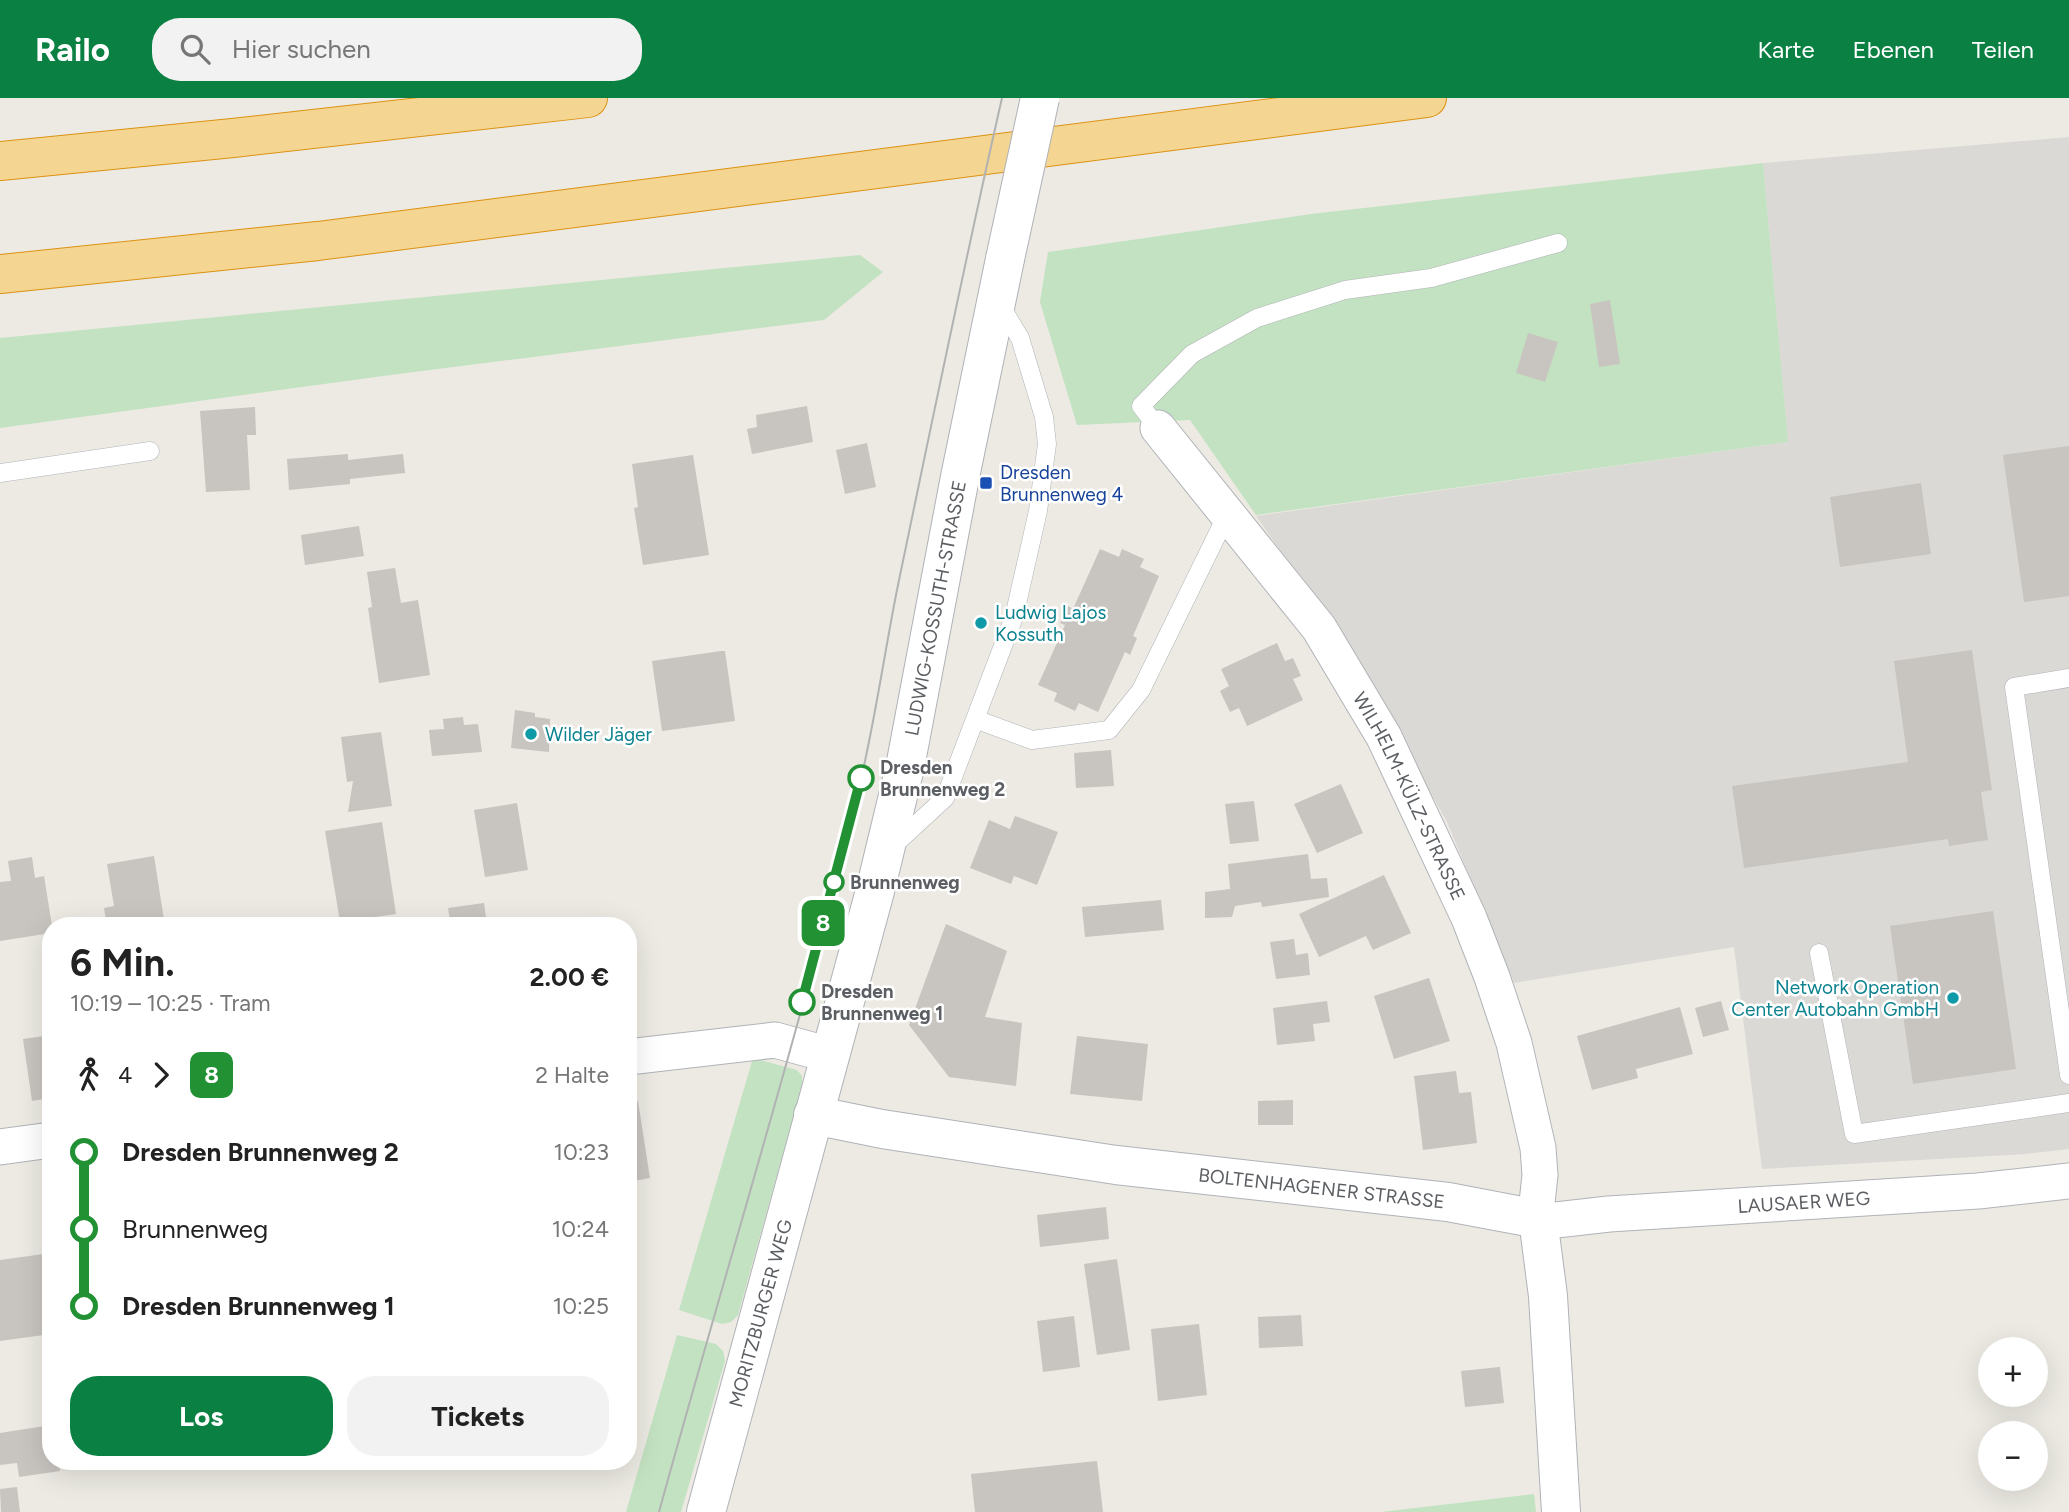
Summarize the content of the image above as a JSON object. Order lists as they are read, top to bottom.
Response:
{
  "streets": {
    "street": [
      "LUDWIG-KOSSUTH-STRASSE",
      "WILHELM-KÜLZ-STRASSE",
      "BOLTENHAGENER STRASSE",
      "LAUSAER WEG",
      "MORITZBURGER WEG"
    ]
  },
  "crossings": [
    ["LUDWIG-KOSSUTH-STRASSE", "BOLTENHAGENER STRASSE"],
    ["LUDWIG-KOSSUTH-STRASSE", "MORITZBURGER WEG"],
    ["WILHELM-KÜLZ-STRASSE", "BOLTENHAGENER STRASSE"],
    ["WILHELM-KÜLZ-STRASSE", "LAUSAER WEG"],
    ["BOLTENHAGENER STRASSE", "LAUSAER WEG"],
    ["BOLTENHAGENER STRASSE", "MORITZBURGER WEG"]
  ],
  "places": {
    "transit": ["Dresden Brunnenweg 4"],
    "other": [
      "Ludwig Lajos Kossuth",
      "Wilder Jäger",
      "Dresden Brunnenweg 2",
      "Brunnenweg",
      "Network Operation Center Autobahn GmbH",
      "Dresden Brunnenweg 1"
    ]
  },
  "lines": ["tram line 8"],
  "page": {
    "header": "Railo",
    "search": "Hier suchen",
    "nav": ["Karte", "Ebenen", "Teilen"],
    "on_map": "8",
    "heading": ["6 Min.", "10:19 – 10:25 · Tram", "2.00 €"],
    "legs": ["4", "8", "2 Halte"],
    "list": [
      {
        "name": "Dresden Brunnenweg 2",
        "value": "10:23"
      },
      {
        "name": "Brunnenweg",
        "value": "10:24"
      },
      {
        "name": "Dresden Brunnenweg 1",
        "value": "10:25"
      }
    ],
    "map_buttons": ["+", "−"],
    "buttons": ["Los", "Tickets"]
  }
}
